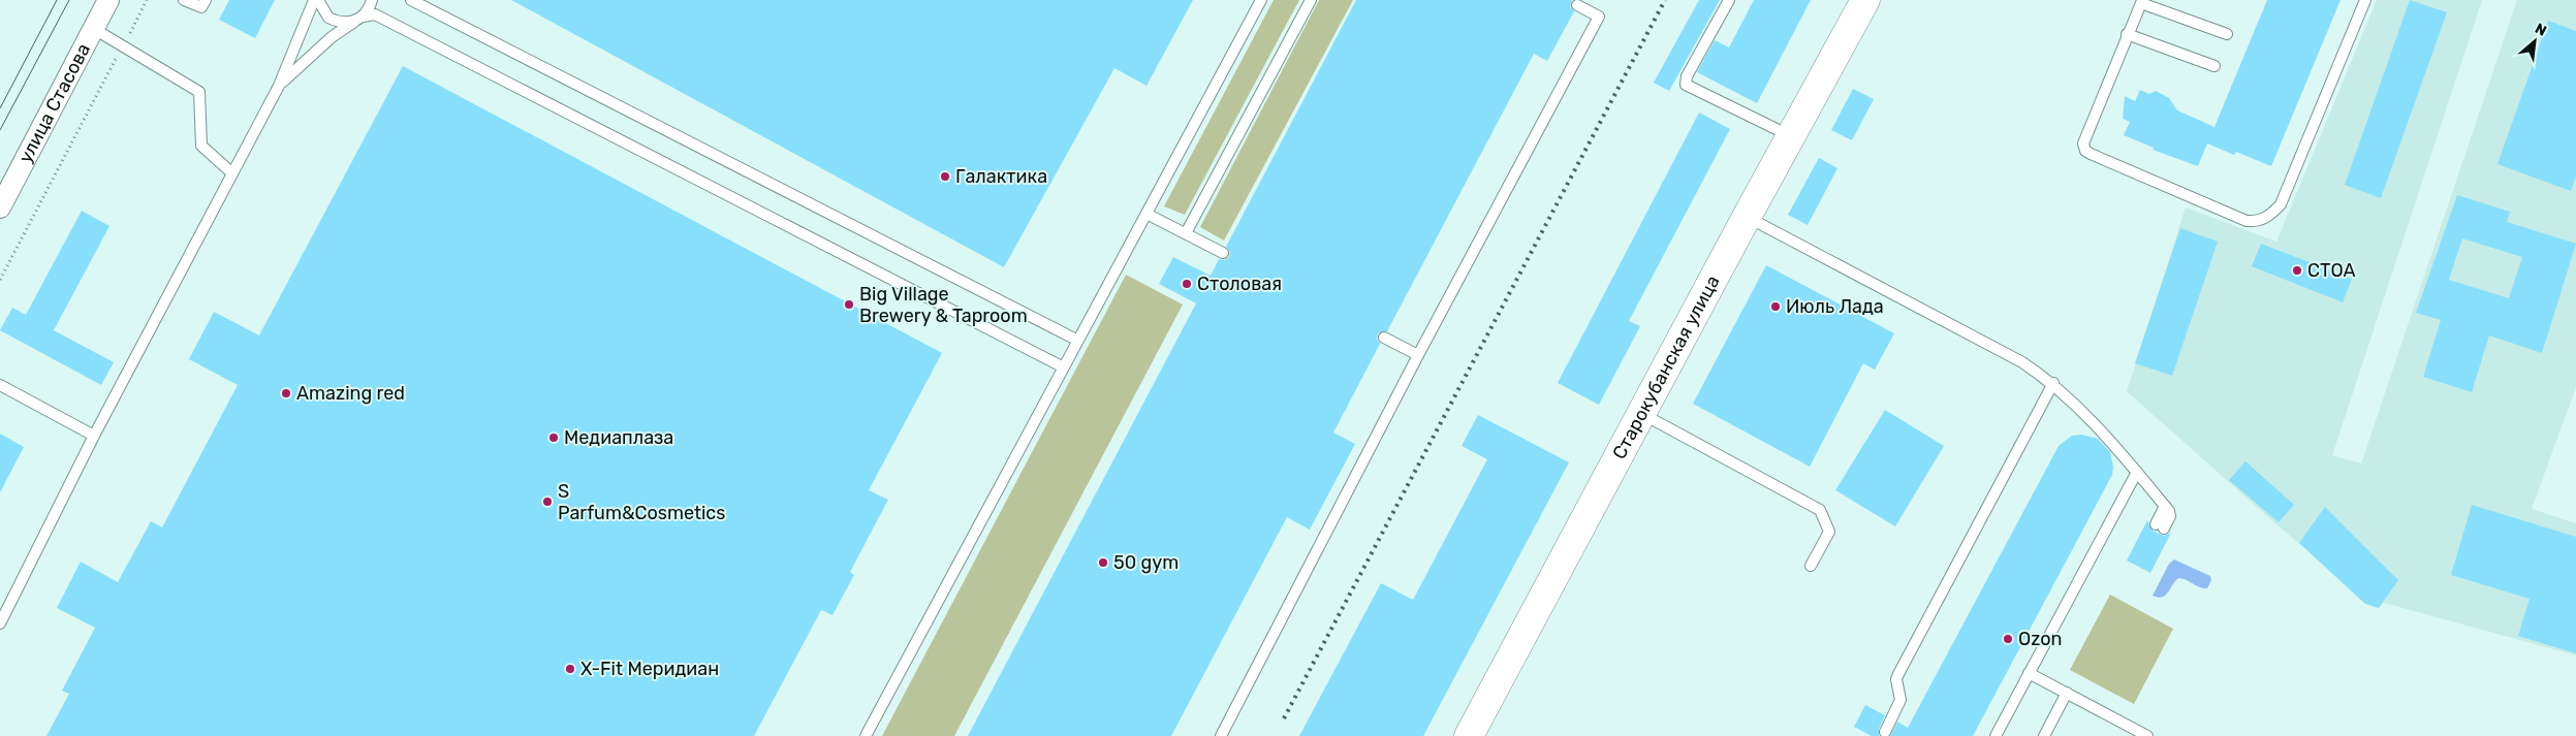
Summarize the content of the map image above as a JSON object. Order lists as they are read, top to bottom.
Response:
{
  "streets": {
    "street": ["улица Стасова", "Старокубанская улица"]
  },
  "places": [
    "Галактика",
    "СТОА",
    "Столовая",
    "Big Village Brewery & Taproom",
    "Июль Лада",
    "Amazing red",
    "Медиаплаза",
    "S Parfum&Cosmetics",
    "50 gym",
    "Ozon",
    "X-Fit Меридиан"
  ],
  "north": "top right"
}
